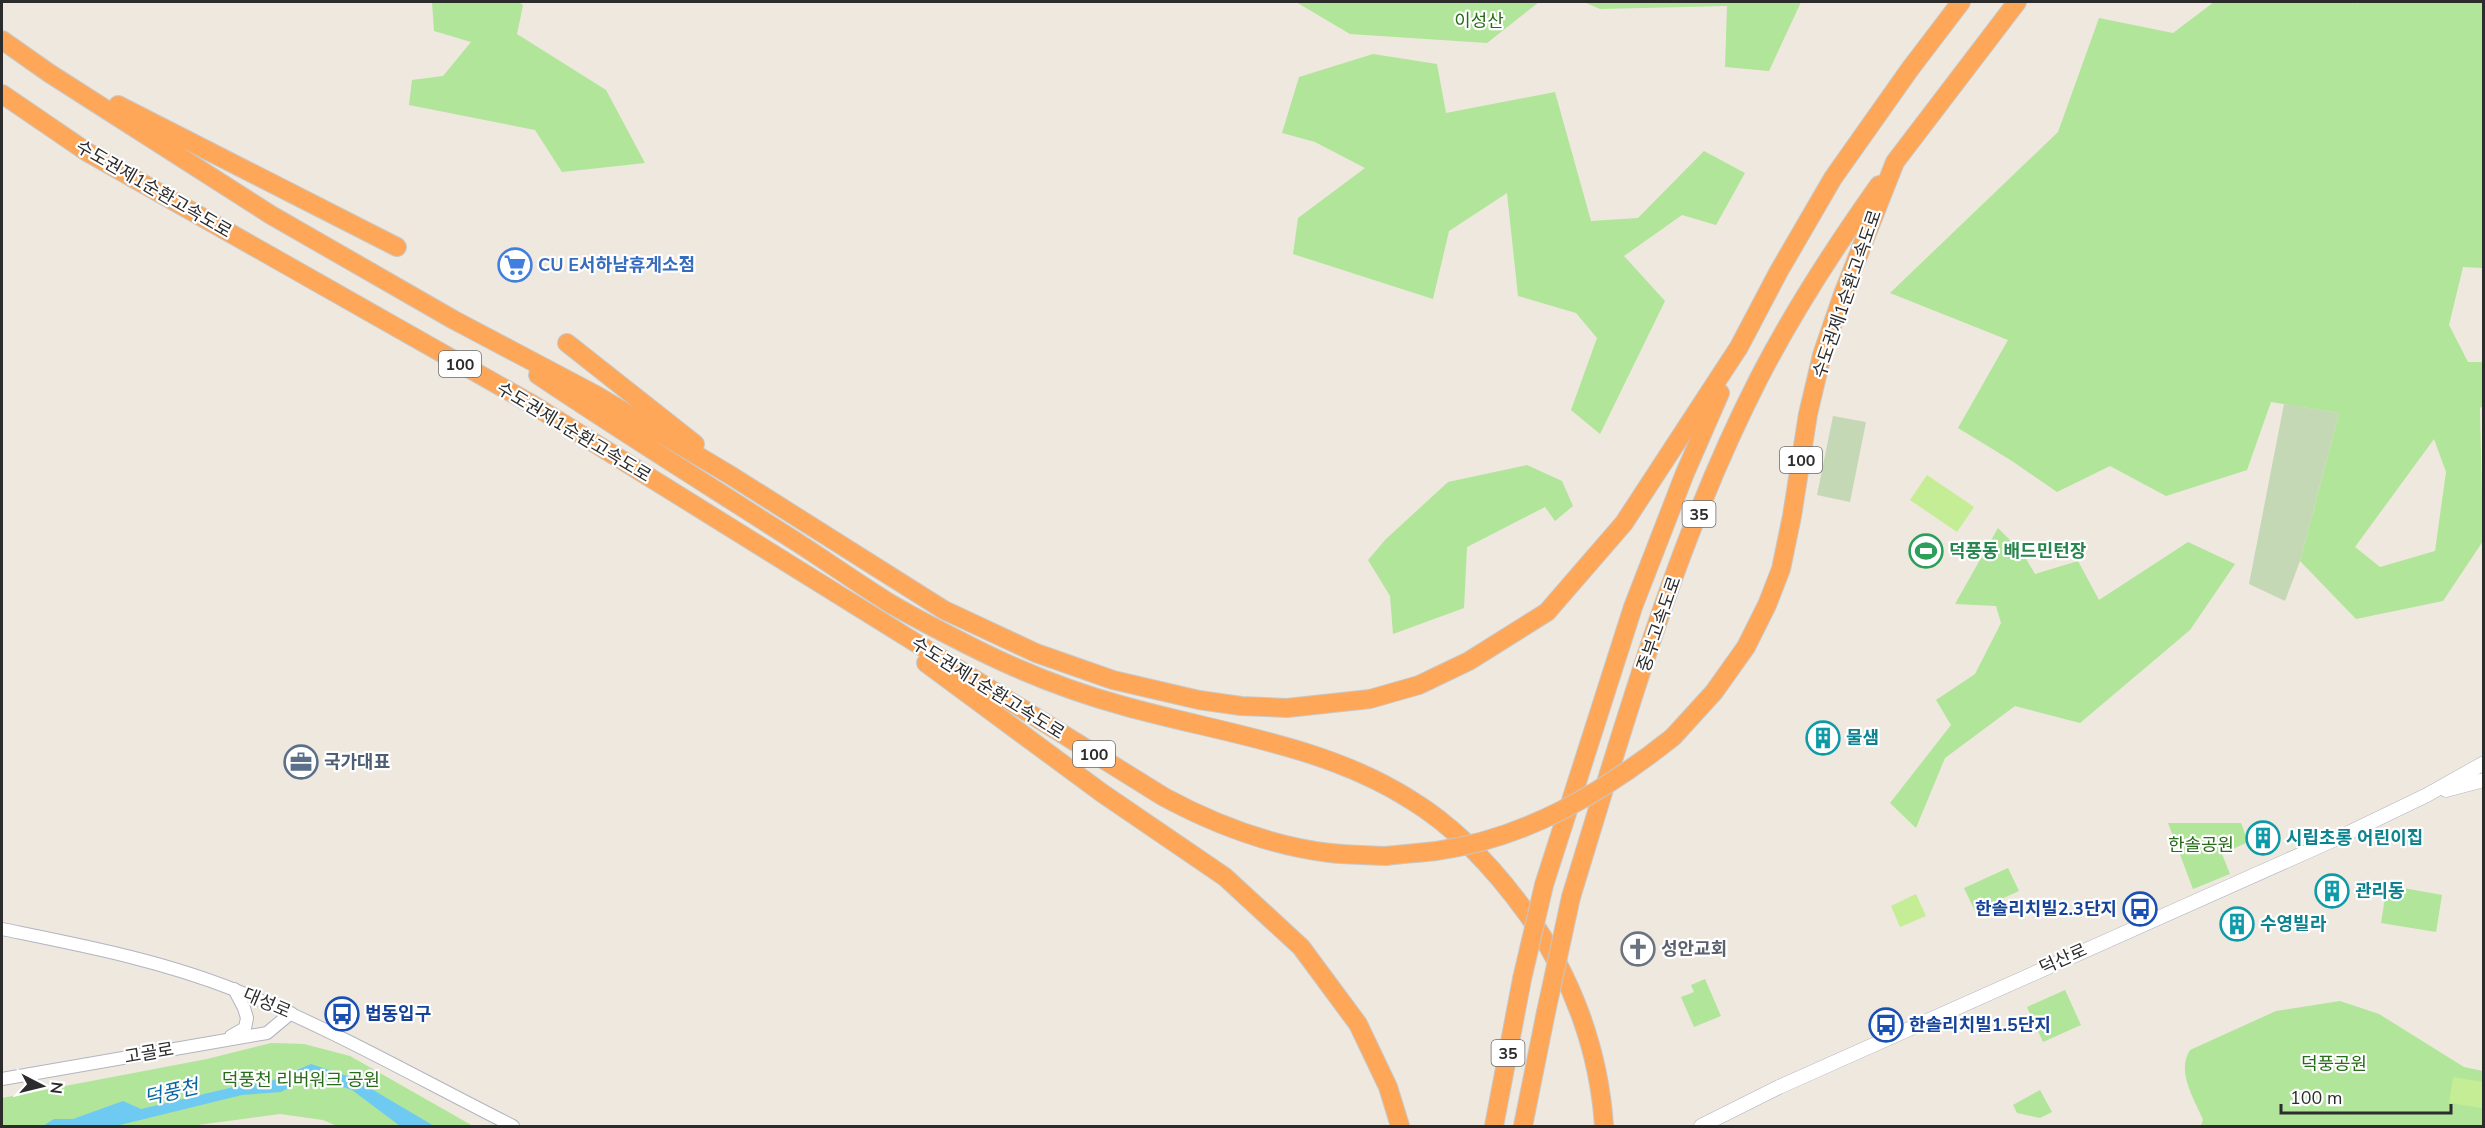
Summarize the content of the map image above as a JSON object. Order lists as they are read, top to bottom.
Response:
{
  "streets": {
    "highway": [
      "수도권제1순환고속도로",
      "100",
      "35",
      "중부고속도로"
    ],
    "main road": ["덕산로"],
    "street": ["대성로", "고골로"]
  },
  "crossings": [
    ["수도권제1순환고속도로", "중부고속도로"],
    ["대성로", "고골로"]
  ],
  "water": ["덕풍천"],
  "parks": [
    "이성산",
    "한솔공원",
    "덕풍공원",
    "덕풍천 리버워크 공원"
  ],
  "places": {
    "supermarket": ["CU E서하남휴게소점"],
    "sports": ["덕풍동 배드민턴장"],
    "building": [
      "물샘",
      "시립초롱 어린이집",
      "관리동",
      "수영빌라"
    ],
    "office": ["국가대표"],
    "bus stop": ["한솔리치빌2.3단지", "법동입구", "한솔리치빌1.5단지"],
    "church": ["성안교회"]
  },
  "scale_bar": "100 m",
  "north": "right"
}
